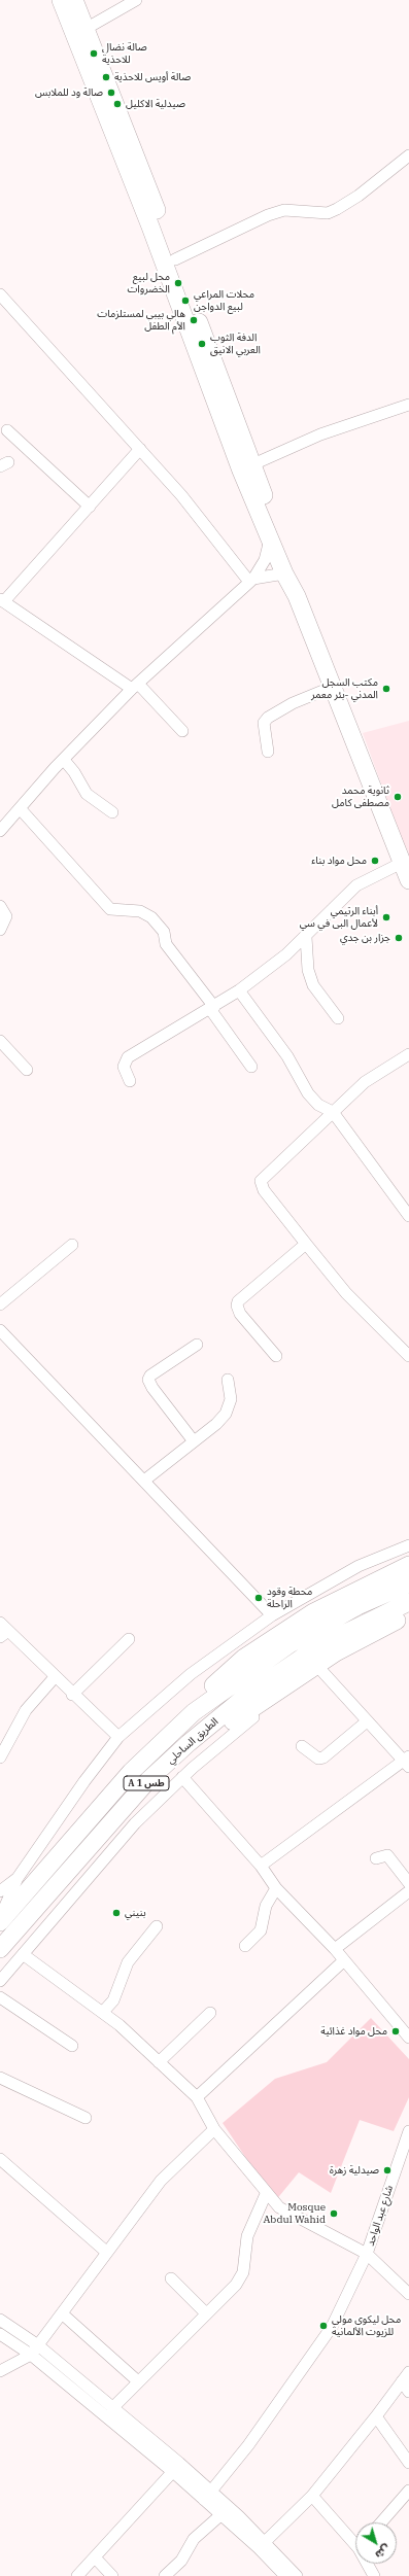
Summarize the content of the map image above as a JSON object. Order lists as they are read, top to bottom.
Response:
{
  "streets": {
    "highway": ["الطريق الساحلي", "A 1 طس"],
    "street": ["شارع عبد الواحد"]
  },
  "places": [
    "صالة نضال للاحذية",
    "صالة أويس للاحذية",
    "صالة ود للملابس",
    "صيدلية الاكليل",
    "محل لبيع الخضروات",
    "محلات المراعي لبيع الدواجن",
    "هالي بيبي لمستلزمات الأم الطفل",
    "الدفة الثوب العربي الانيق",
    "مكتب السجل المدني -بئر معمر",
    "ثانوية محمد مصطفى كامل",
    "محل مواد بناء",
    "أبناء الرتيمي لأعمال البى في سي",
    "جزار بن جدي",
    "محطة وقود الراحلة",
    "بنيني",
    "محل مواد غذائية",
    "صيدلية زهرة",
    "Mosque Abdul Wahid",
    "محل ليكوي مولي للزيوت الألمانية"
  ],
  "north": "bottom right"
}
